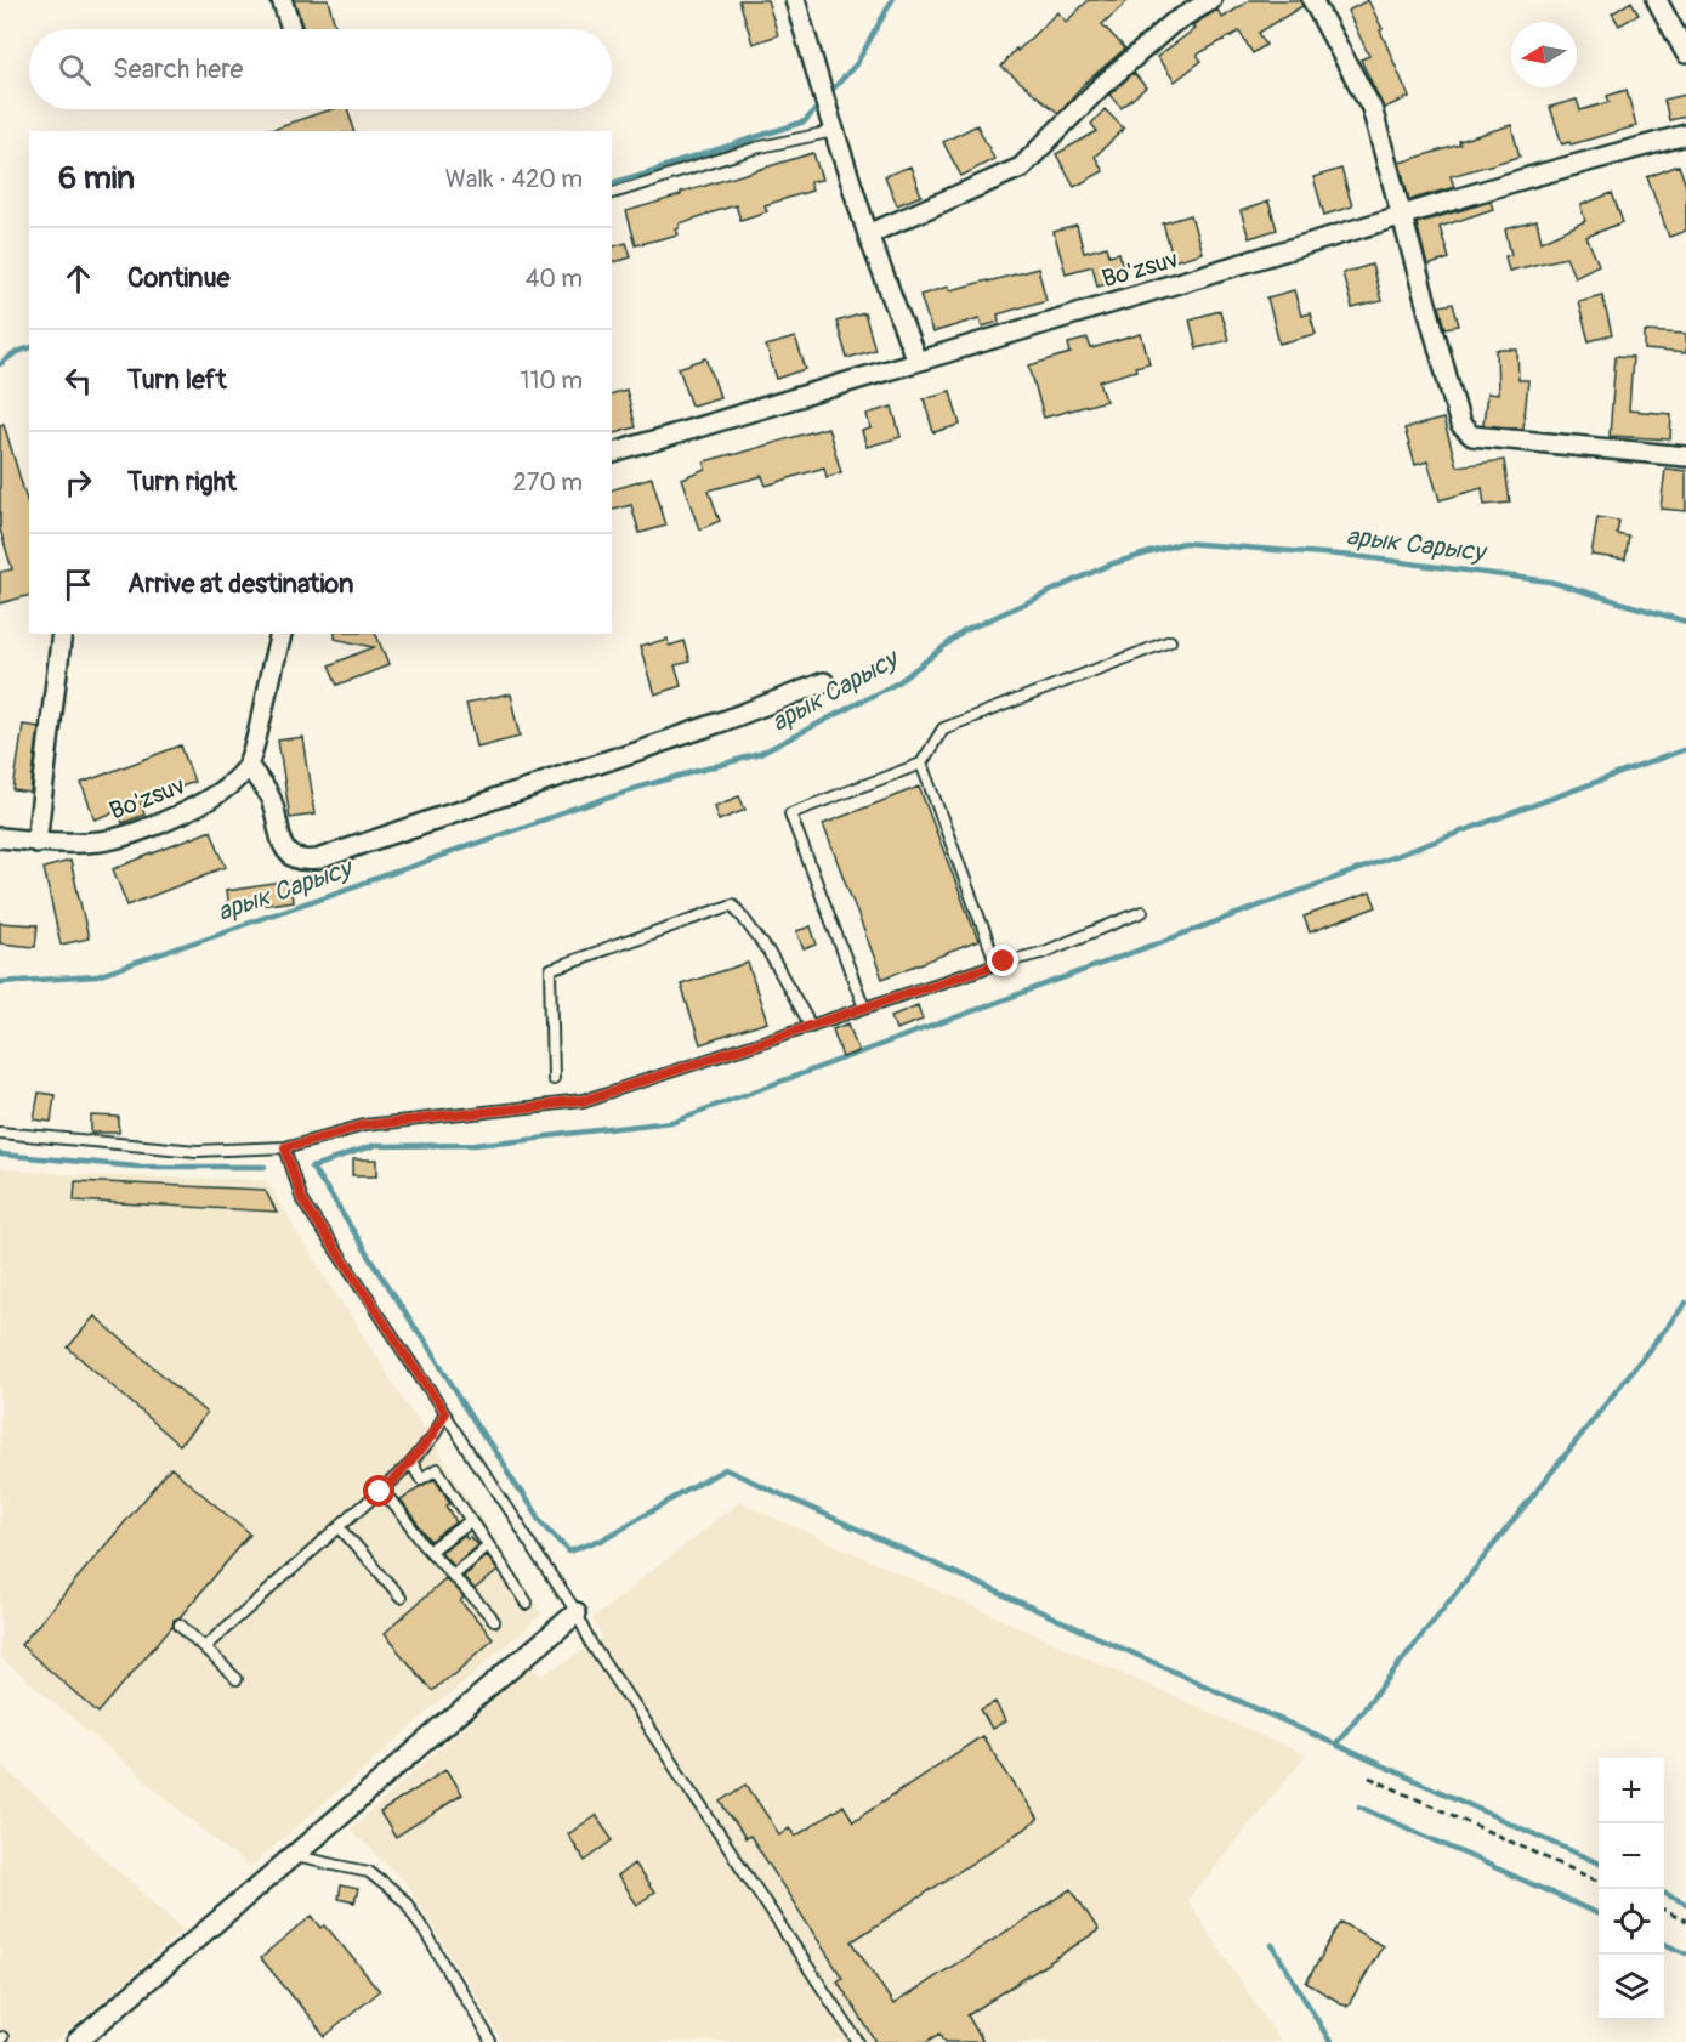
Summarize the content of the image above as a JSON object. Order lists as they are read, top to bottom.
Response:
{
  "streets": {
    "street": ["Bo'zsuv"]
  },
  "water": ["арык Сарысу"],
  "north": "left",
  "page": {
    "search": "Search here",
    "heading": ["6 min", "Walk · 420 m"],
    "list": [
      ["Continue", "40 m"],
      ["Turn left", "110 m"],
      ["Turn right", "270 m"],
      "Arrive at destination"
    ],
    "map_buttons": ["+", "−"]
  }
}
